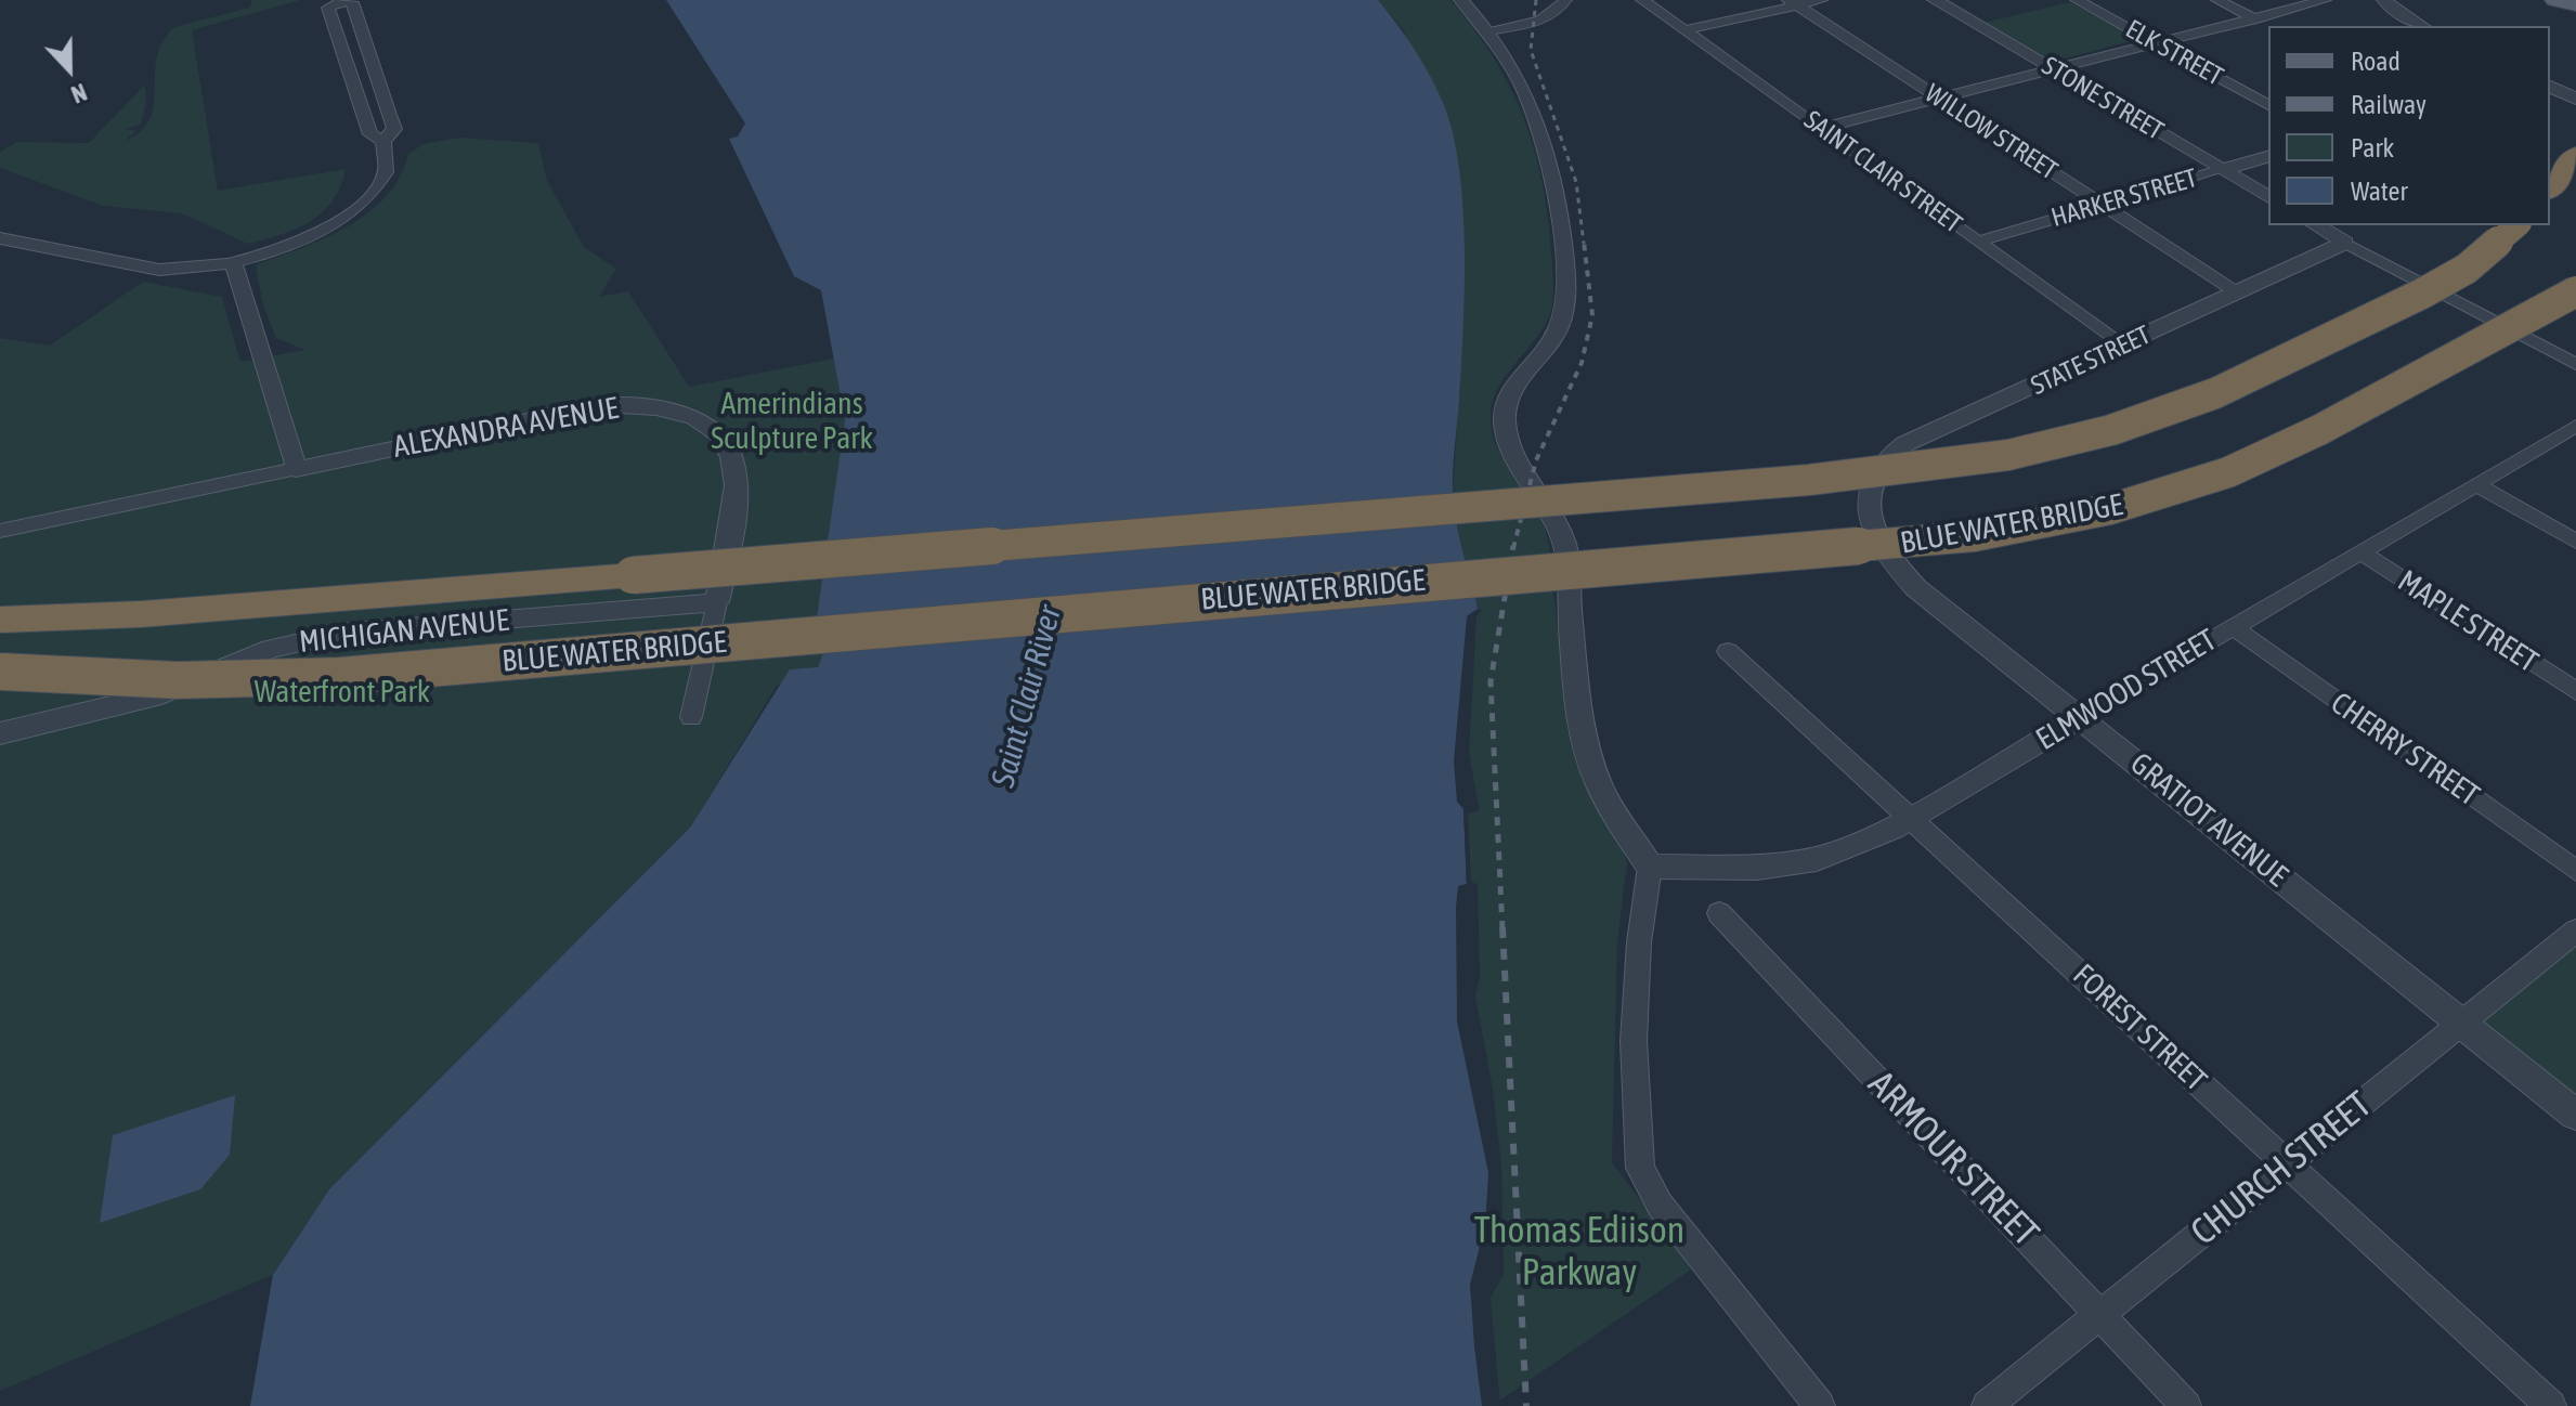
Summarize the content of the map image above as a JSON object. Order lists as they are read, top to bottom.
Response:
{
  "streets": {
    "highway": ["BLUE WATER BRIDGE"],
    "street": [
      "ELK STREET",
      "STONE STREET",
      "WILLOW STREET",
      "SAINT CLAIR STREET",
      "HARKER STREET",
      "STATE STREET",
      "ALEXANDRA AVENUE",
      "MAPLE STREET",
      "MICHIGAN AVENUE",
      "ELMWOOD STREET",
      "CHERRY STREET",
      "GRATIOT AVENUE",
      "FOREST STREET",
      "ARMOUR STREET",
      "CHURCH STREET"
    ]
  },
  "crossings": [
    ["STONE STREET", "HARKER STREET"],
    ["WILLOW STREET", "HARKER STREET"],
    ["WILLOW STREET", "STATE STREET"],
    ["SAINT CLAIR STREET", "HARKER STREET"],
    ["SAINT CLAIR STREET", "STATE STREET"],
    ["STATE STREET", "GRATIOT AVENUE"],
    ["ALEXANDRA AVENUE", "MICHIGAN AVENUE"],
    ["MAPLE STREET", "ELMWOOD STREET"],
    ["ELMWOOD STREET", "CHERRY STREET"],
    ["ELMWOOD STREET", "GRATIOT AVENUE"],
    ["ELMWOOD STREET", "FOREST STREET"],
    ["GRATIOT AVENUE", "CHURCH STREET"],
    ["FOREST STREET", "CHURCH STREET"],
    ["ARMOUR STREET", "CHURCH STREET"]
  ],
  "water": ["Saint Clair River"],
  "parks": ["Amerindians Sculpture Park", "Waterfront Park", "Thomas Ediison Parkway"],
  "legend": [
    "Road",
    "Railway",
    "Park",
    "Water"
  ],
  "north": "bottom"
}
